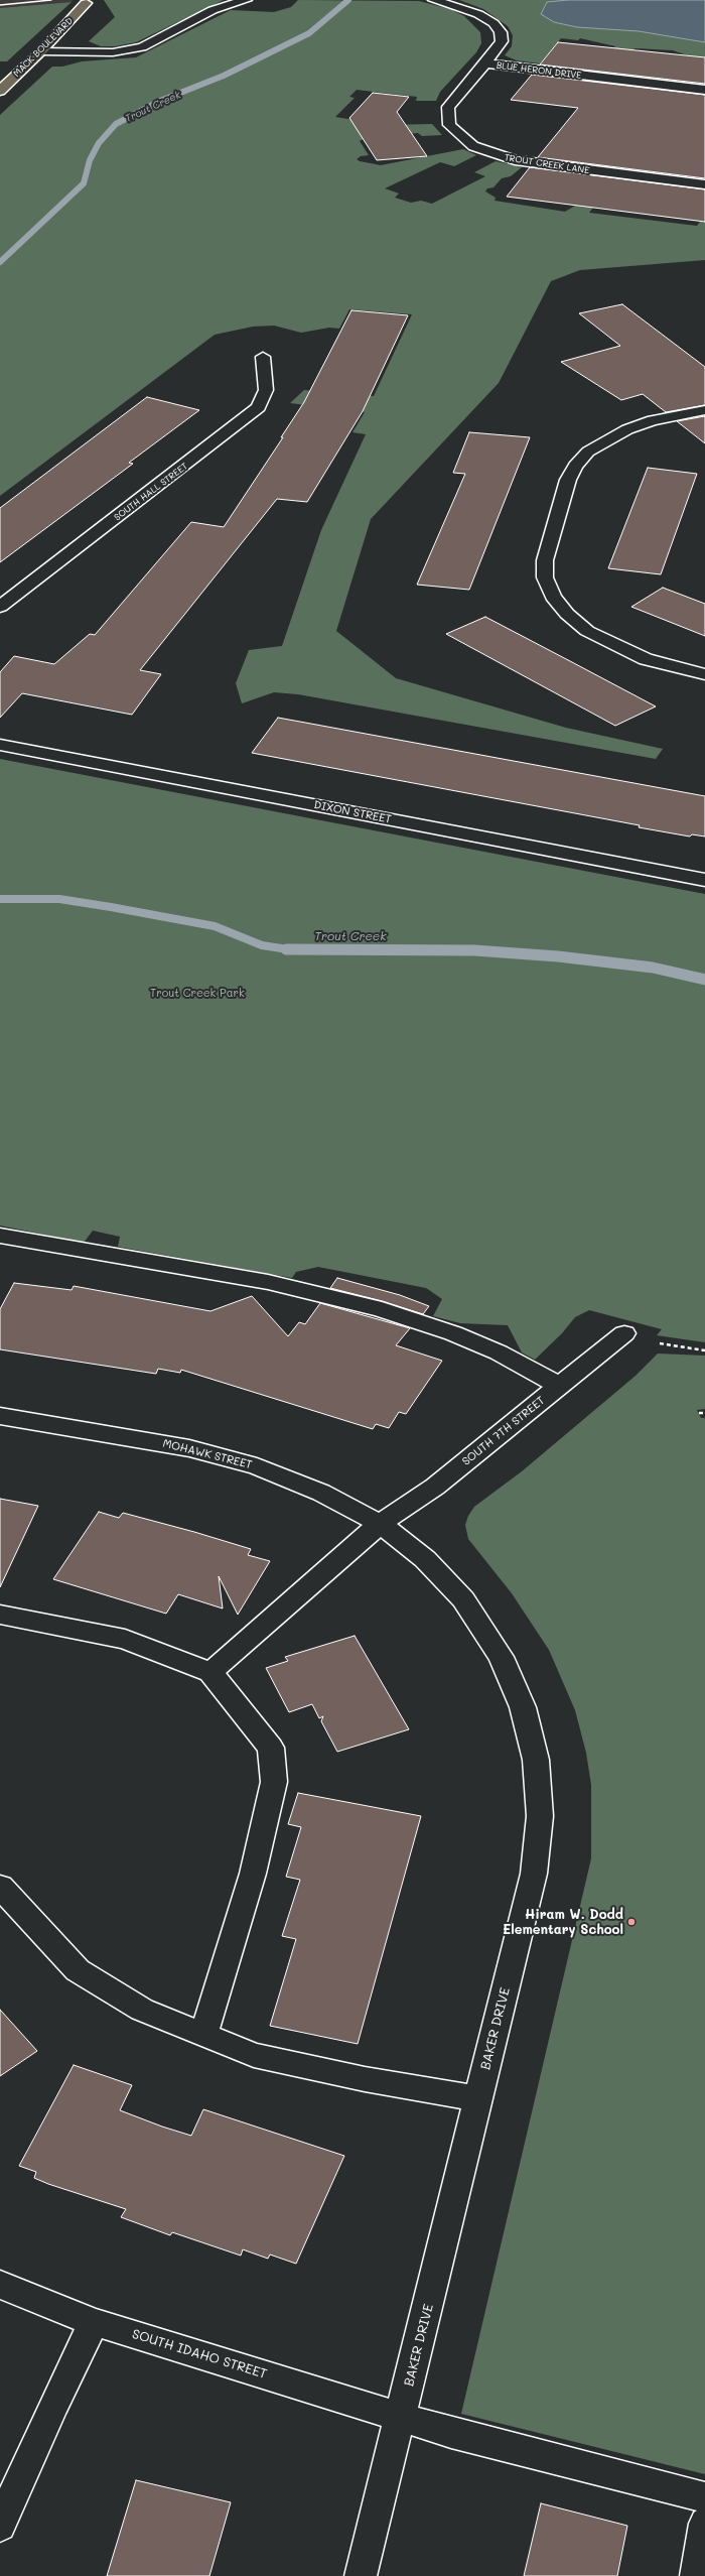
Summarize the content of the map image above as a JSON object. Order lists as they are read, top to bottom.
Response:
{
  "streets": {
    "main road": ["MACK BOULEVARD"],
    "street": [
      "BLUE HERON DRIVE",
      "TROUT CREEK LANE",
      "SOUTH HALL STREET",
      "DIXON STREET",
      "SOUTH 7TH STREET",
      "MOHAWK STREET",
      "BAKER DRIVE",
      "SOUTH IDAHO STREET"
    ]
  },
  "crossings": [
    ["BLUE HERON DRIVE", "TROUT CREEK LANE"],
    ["SOUTH 7TH STREET", "MOHAWK STREET"],
    ["SOUTH 7TH STREET", "BAKER DRIVE"],
    ["MOHAWK STREET", "BAKER DRIVE"],
    ["BAKER DRIVE", "SOUTH IDAHO STREET"]
  ],
  "water": ["Trout Creek"],
  "parks": ["Trout Creek Park"],
  "places": ["Hiram W. Dodd Elementary School"]
}
